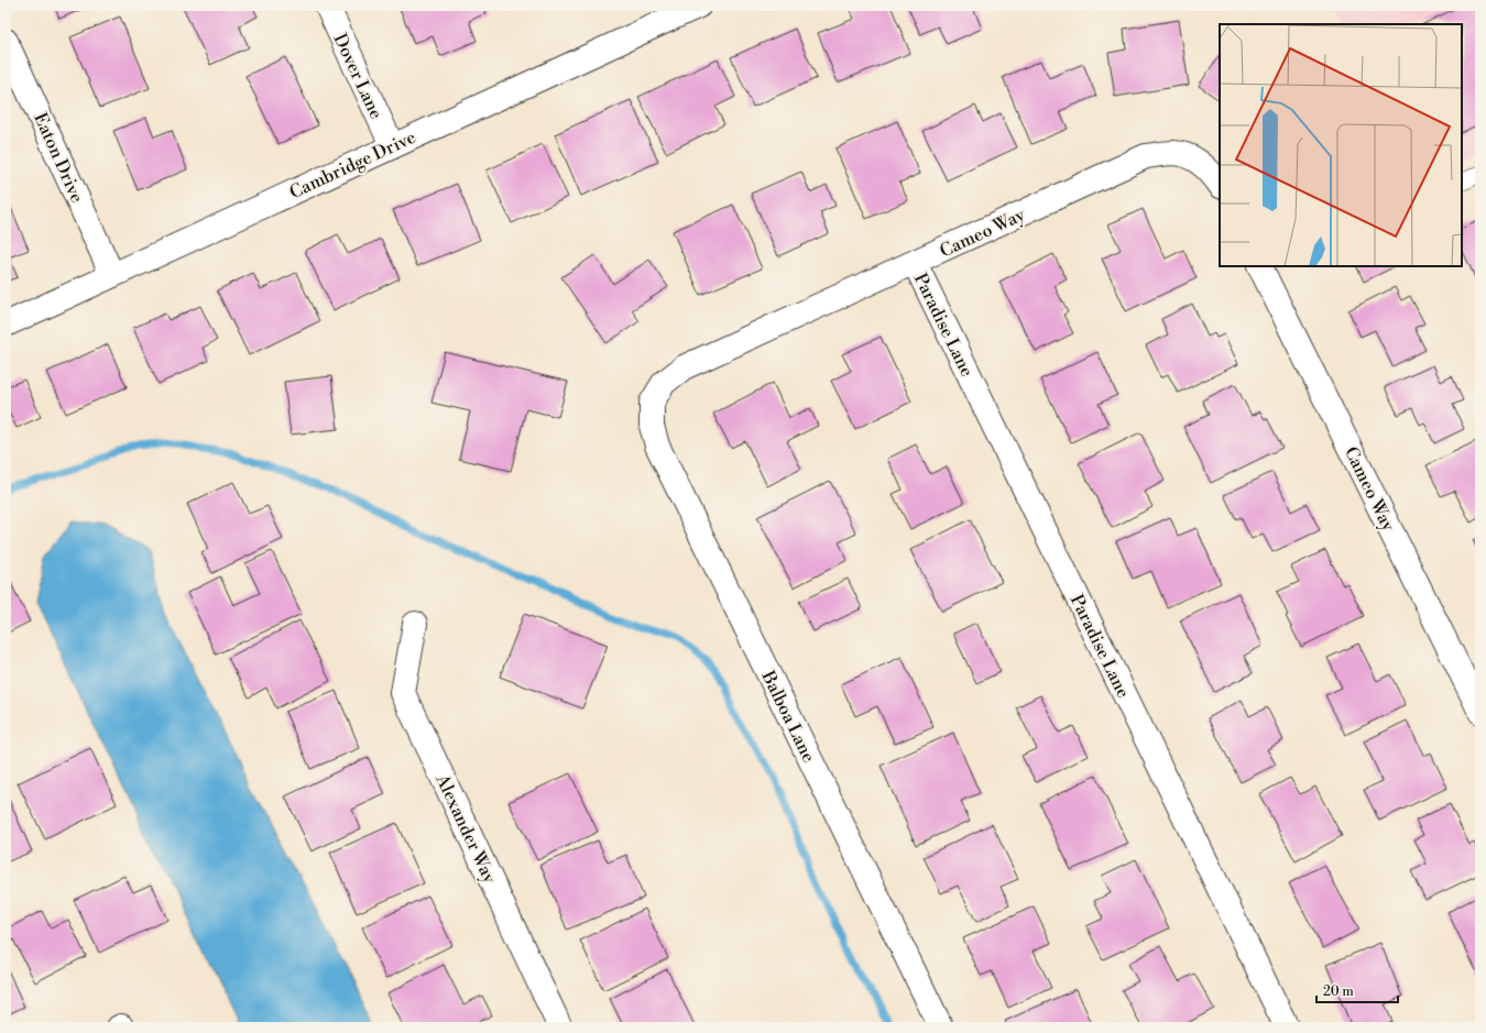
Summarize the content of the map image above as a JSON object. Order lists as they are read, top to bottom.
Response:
{
  "streets": {
    "street": [
      "Dover Lane",
      "Eaton Drive",
      "Cambridge Drive",
      "Cameo Way",
      "Paradise Lane",
      "Balboa Lane",
      "Alexander Way"
    ]
  },
  "crossings": [
    ["Dover Lane", "Cambridge Drive"],
    ["Eaton Drive", "Cambridge Drive"],
    ["Cameo Way", "Paradise Lane"],
    ["Cameo Way", "Balboa Lane"]
  ],
  "scale_bar": "20 m"
}
